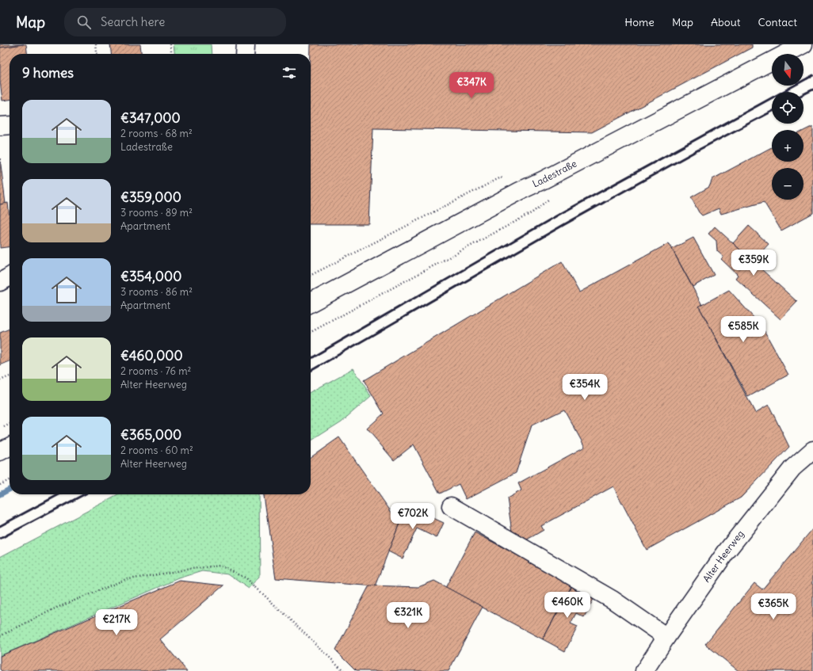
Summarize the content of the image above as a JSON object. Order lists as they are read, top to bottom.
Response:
{
  "streets": {
    "street": ["Ladestraße", "Alter Heerweg"]
  },
  "north": "bottom",
  "page": {
    "header": "Map",
    "search": "Search here",
    "nav": [
      "Home",
      "Map",
      "About",
      "Contact"
    ],
    "map_buttons": ["+", "−"],
    "heading": "9 homes",
    "price": [
      "€347K",
      "€359K",
      "€585K",
      "€354K",
      "€702K",
      "€460K",
      "€365K",
      "€321K",
      "€217K"
    ],
    "list": [
      {
        "name": "€347,000",
        "note": "2 rooms · 68 m² · Ladestraße"
      },
      {
        "name": "€359,000",
        "note": "3 rooms · 89 m² · Apartment"
      },
      {
        "name": "€354,000",
        "note": "3 rooms · 86 m² · Apartment"
      },
      {
        "name": "€460,000",
        "note": "2 rooms · 76 m² · Alter Heerweg"
      },
      {
        "name": "€365,000",
        "note": "2 rooms · 60 m² · Alter Heerweg"
      }
    ]
  }
}
